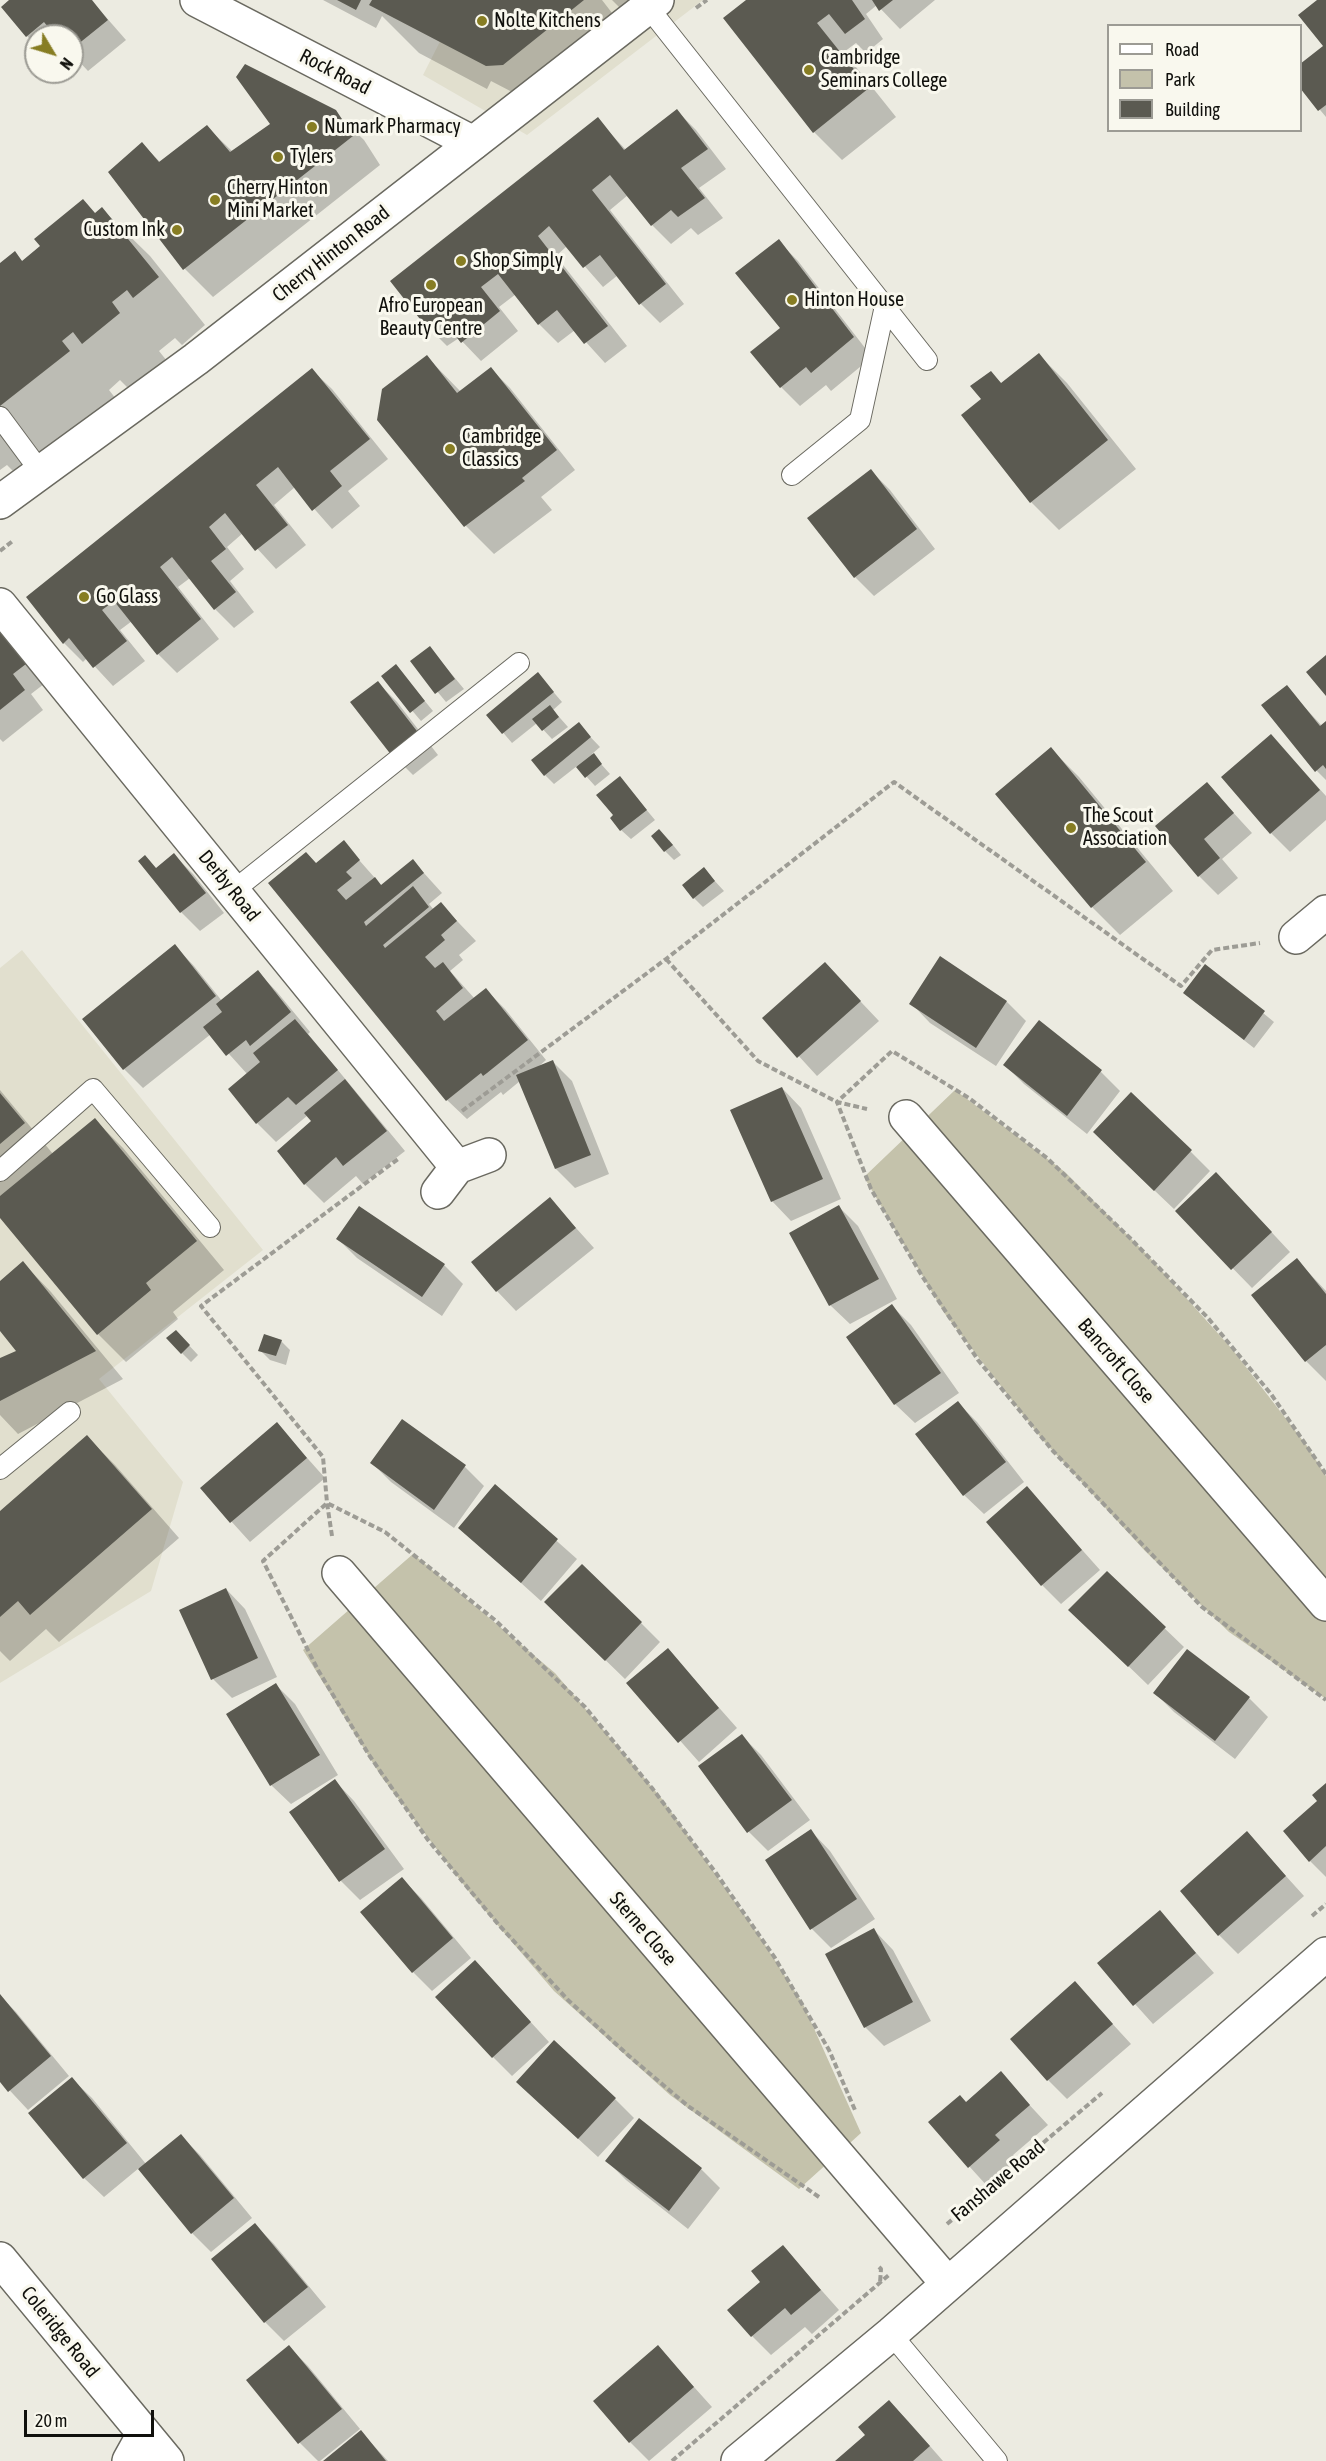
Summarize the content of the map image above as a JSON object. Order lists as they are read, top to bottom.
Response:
{
  "streets": {
    "street": [
      "Rock Road",
      "Cherry Hinton Road",
      "Derby Road",
      "Bancroft Close",
      "Sterne Close",
      "Coleridge Road"
    ],
    "path": ["Fanshawe Road"]
  },
  "crossings": [
    ["Rock Road", "Cherry Hinton Road"],
    ["Sterne Close", "Fanshawe Road"]
  ],
  "places": [
    "Nolte Kitchens",
    "Cambridge Seminars College",
    "Numark Pharmacy",
    "Tylers",
    "Cherry Hinton Mini Market",
    "Custom Ink",
    "Shop Simply",
    "Afro European Beauty Centre",
    "Hinton House",
    "Cambridge Classics",
    "Go Glass",
    "The Scout Association"
  ],
  "legend": ["Road", "Park", "Building"],
  "scale_bar": "20 m",
  "north": "bottom right"
}
